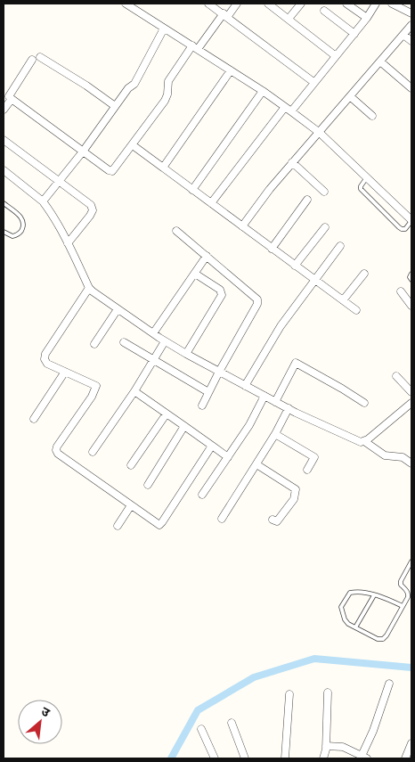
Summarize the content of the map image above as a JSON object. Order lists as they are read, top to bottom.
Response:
{
  "north": "top right"
}
